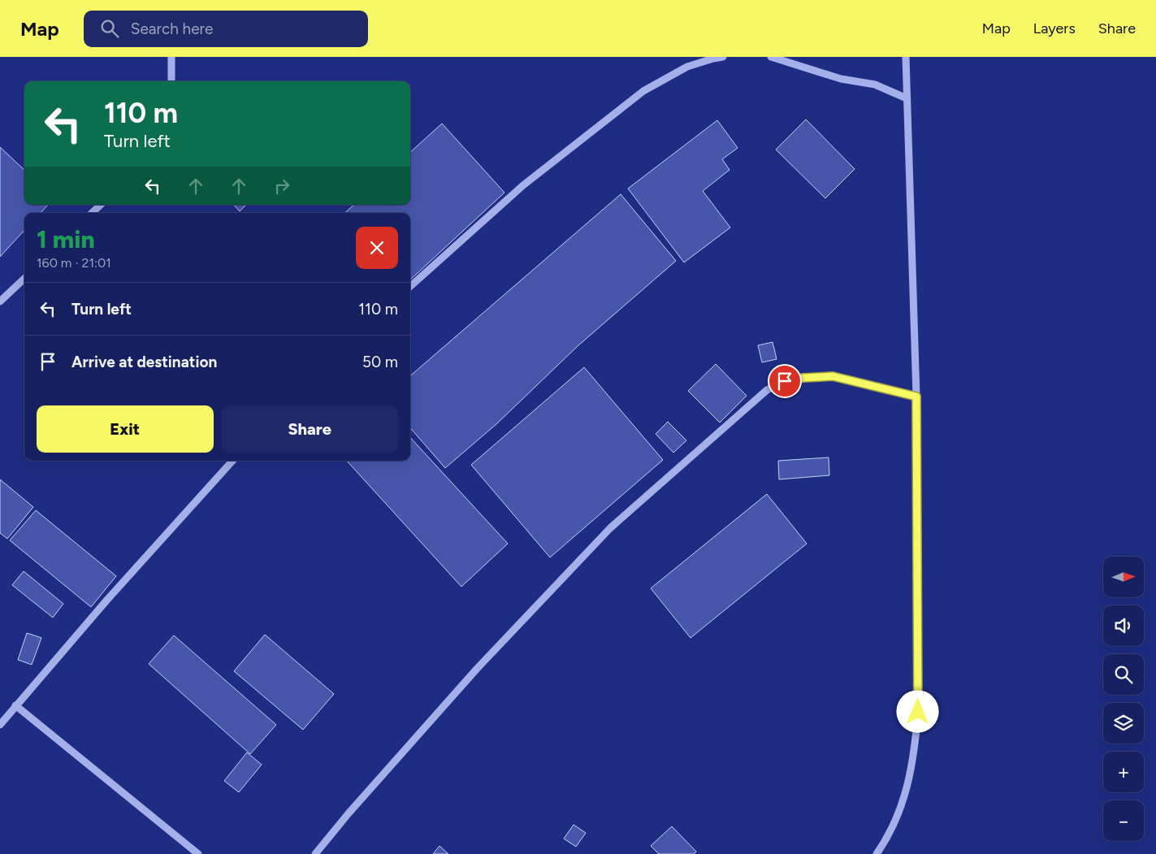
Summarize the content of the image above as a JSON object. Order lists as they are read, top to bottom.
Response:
{
  "north": "right",
  "page": {
    "header": "Map",
    "search": "Search here",
    "nav": ["Map", "Layers", "Share"],
    "turn": ["110 m", "Turn left"],
    "heading": ["1 min", "160 m · 21:01"],
    "list": [
      {
        "name": "Turn left",
        "value": "110 m"
      },
      {
        "name": "Arrive at destination",
        "value": "50 m"
      }
    ],
    "buttons": ["Exit", "Share"],
    "map_buttons": ["+", "−"]
  }
}
